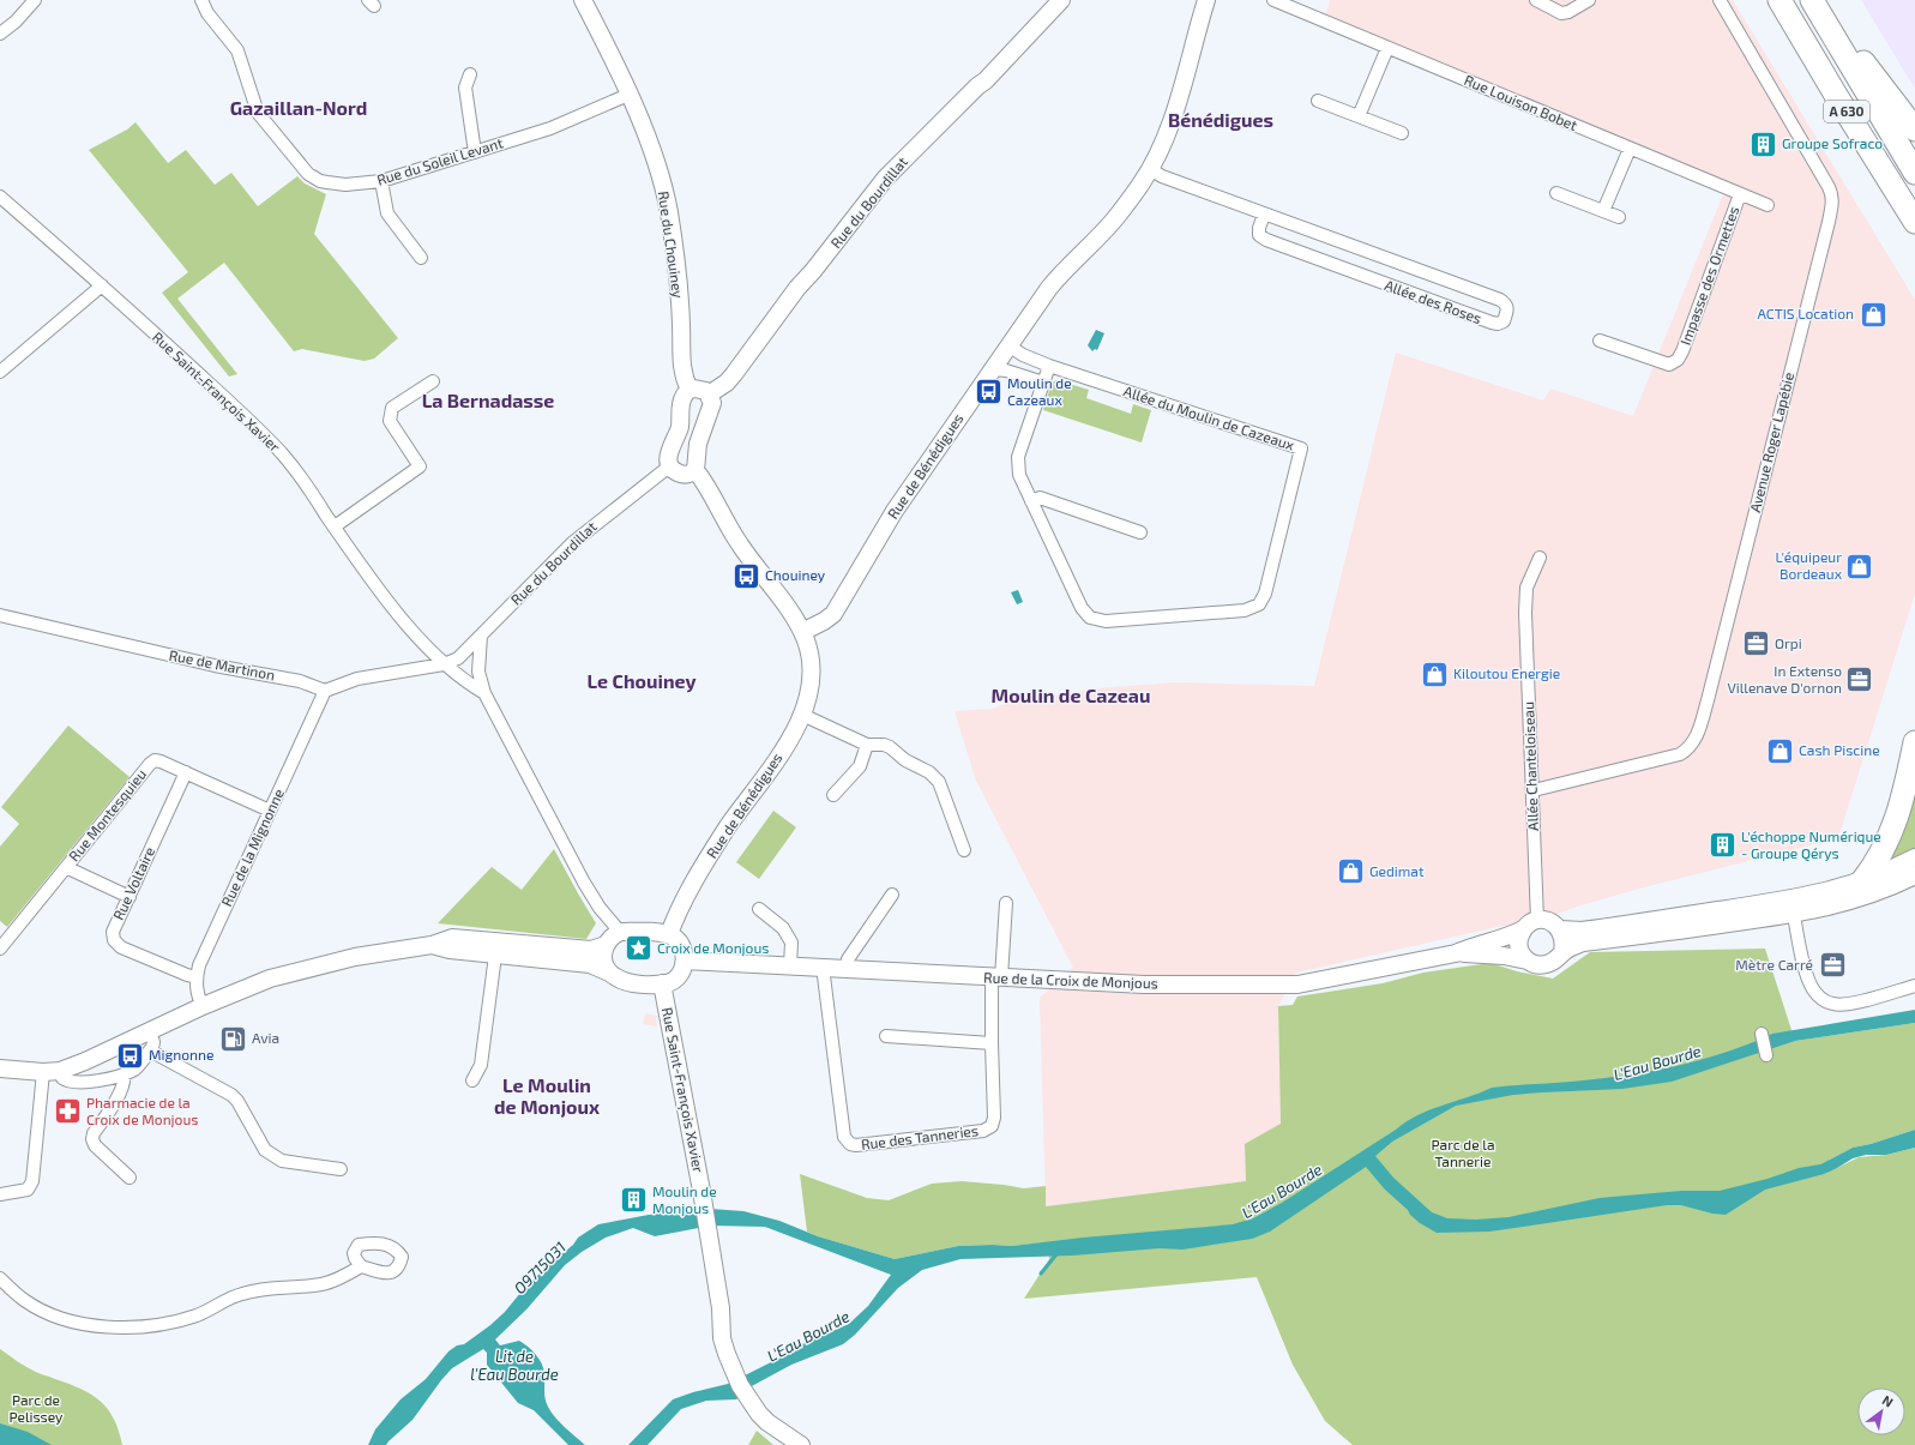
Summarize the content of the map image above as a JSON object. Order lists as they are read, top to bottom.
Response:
{
  "streets": {
    "highway": ["A 630"],
    "street": [
      "Rue Louison Bobet",
      "Rue du Soleil Levant",
      "Rue du Bourdillat",
      "Rue du Chouiney",
      "Impasse des Ormettes",
      "Allée des Roses",
      "Rue Saint-François Xavier",
      "Allée du Moulin de Cazeaux",
      "Avenue Roger Lapébie",
      "Rue de Bénédigues",
      "Rue de Martinon",
      "Allée Chanteloiseau",
      "Rue Montesquieu",
      "Rue de la Mignonne",
      "Rue Voltaire",
      "Rue de la Croix de Monjous",
      "Rue des Tanneries"
    ]
  },
  "crossings": [
    ["Rue Louison Bobet", "Impasse des Ormettes"],
    ["Rue du Soleil Levant", "Rue du Chouiney"],
    ["Rue du Bourdillat", "Rue Saint-François Xavier"],
    ["Allée des Roses", "Rue de Bénédigues"],
    ["Rue Saint-François Xavier", "Rue de Bénédigues"],
    ["Rue Saint-François Xavier", "Rue de la Croix de Monjous"],
    ["Allée du Moulin de Cazeaux", "Rue de Bénédigues"],
    ["Avenue Roger Lapébie", "Allée Chanteloiseau"],
    ["Rue de Bénédigues", "Rue de la Croix de Monjous"],
    ["Rue de Martinon", "Rue de la Mignonne"],
    ["Allée Chanteloiseau", "Rue de la Croix de Monjous"],
    ["Rue Montesquieu", "Rue de la Mignonne"],
    ["Rue Montesquieu", "Rue Voltaire"],
    ["Rue de la Mignonne", "Rue Voltaire"],
    ["Rue de la Croix de Monjous", "Rue des Tanneries"]
  ],
  "districts": [
    "Gazaillan-Nord",
    "Bénédigues",
    "La Bernadasse",
    "Le Chouiney",
    "Moulin de Cazeau",
    "Le Moulin de Monjoux"
  ],
  "water": ["L'Eau Bourde", "O9715031", "Lit de l'Eau Bourde"],
  "parks": ["Parc de la Tannerie", "Parc de Pelissey"],
  "places": {
    "building": ["Groupe Sofraco", "L'échoppe Numérique - Groupe Qérys", "Moulin de Monjous"],
    "shop": [
      "ACTIS Location",
      "L'équipeur Bordeaux",
      "Kiloutou Energie",
      "Cash Piscine",
      "Gedimat"
    ],
    "bus stop": ["Moulin de Cazeaux", "Chouiney", "Mignonne"],
    "office": ["Orpi", "In Extenso Villenave D'ornon", "Mètre Carré"],
    "place": ["Croix de Monjous"],
    "fuel station": ["Avia"],
    "pharmacy": ["Pharmacie de la Croix de Monjous"]
  },
  "north": "top right"
}
